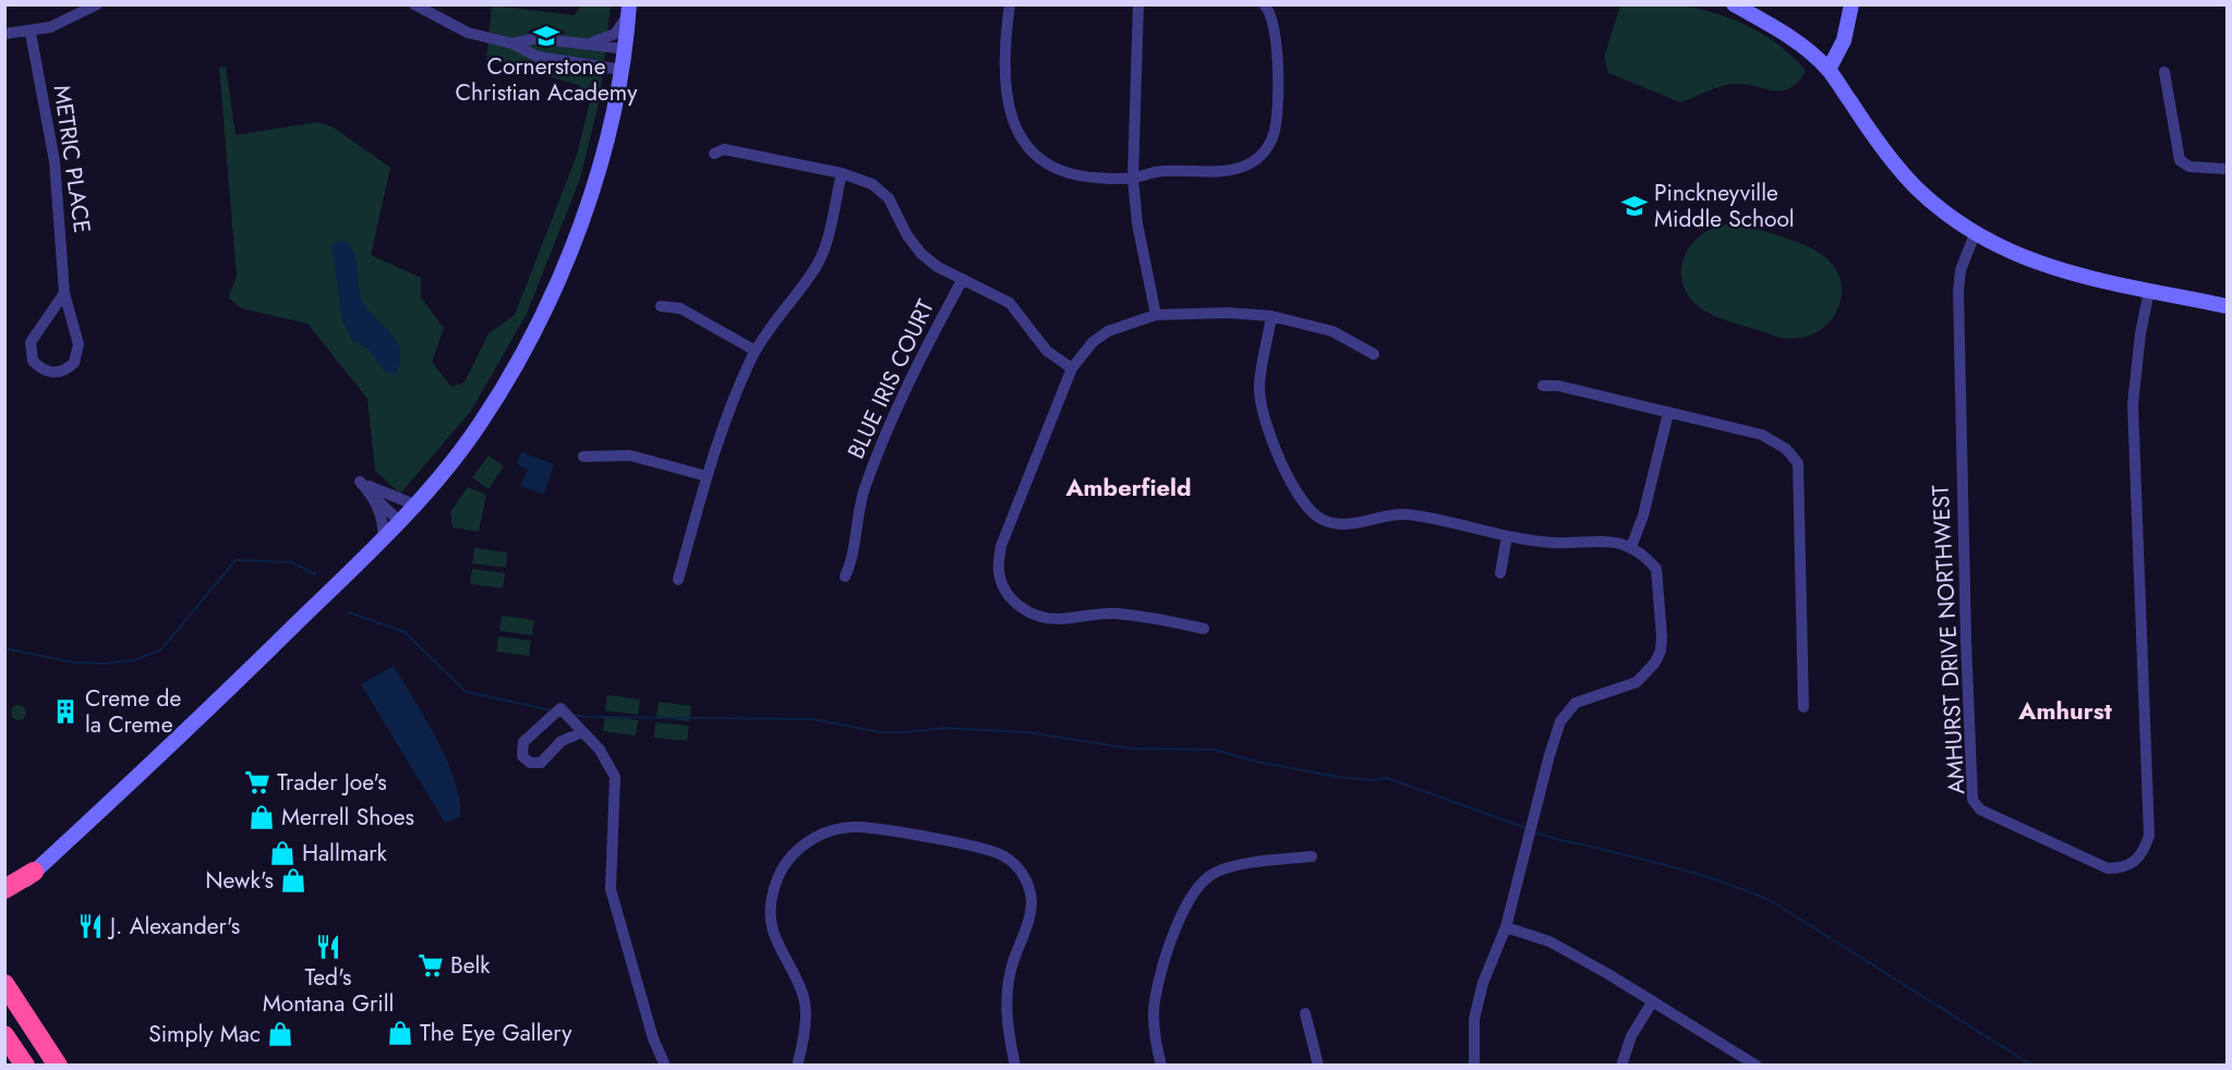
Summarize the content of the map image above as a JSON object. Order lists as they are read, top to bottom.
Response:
{
  "streets": {
    "street": ["METRIC PLACE", "BLUE IRIS COURT", "AMHURST DRIVE NORTHWEST"]
  },
  "districts": ["Amberfield", "Amhurst"],
  "places": {
    "school or university": ["Cornerstone Christian Academy", "Pinckneyville Middle School"],
    "building": ["Creme de la Creme"],
    "supermarket": ["Trader Joe's", "Belk"],
    "shop": [
      "Merrell Shoes",
      "Hallmark",
      "Newk's",
      "The Eye Gallery",
      "Simply Mac"
    ],
    "restaurant": ["J. Alexander's", "Ted's Montana Grill"]
  }
}
